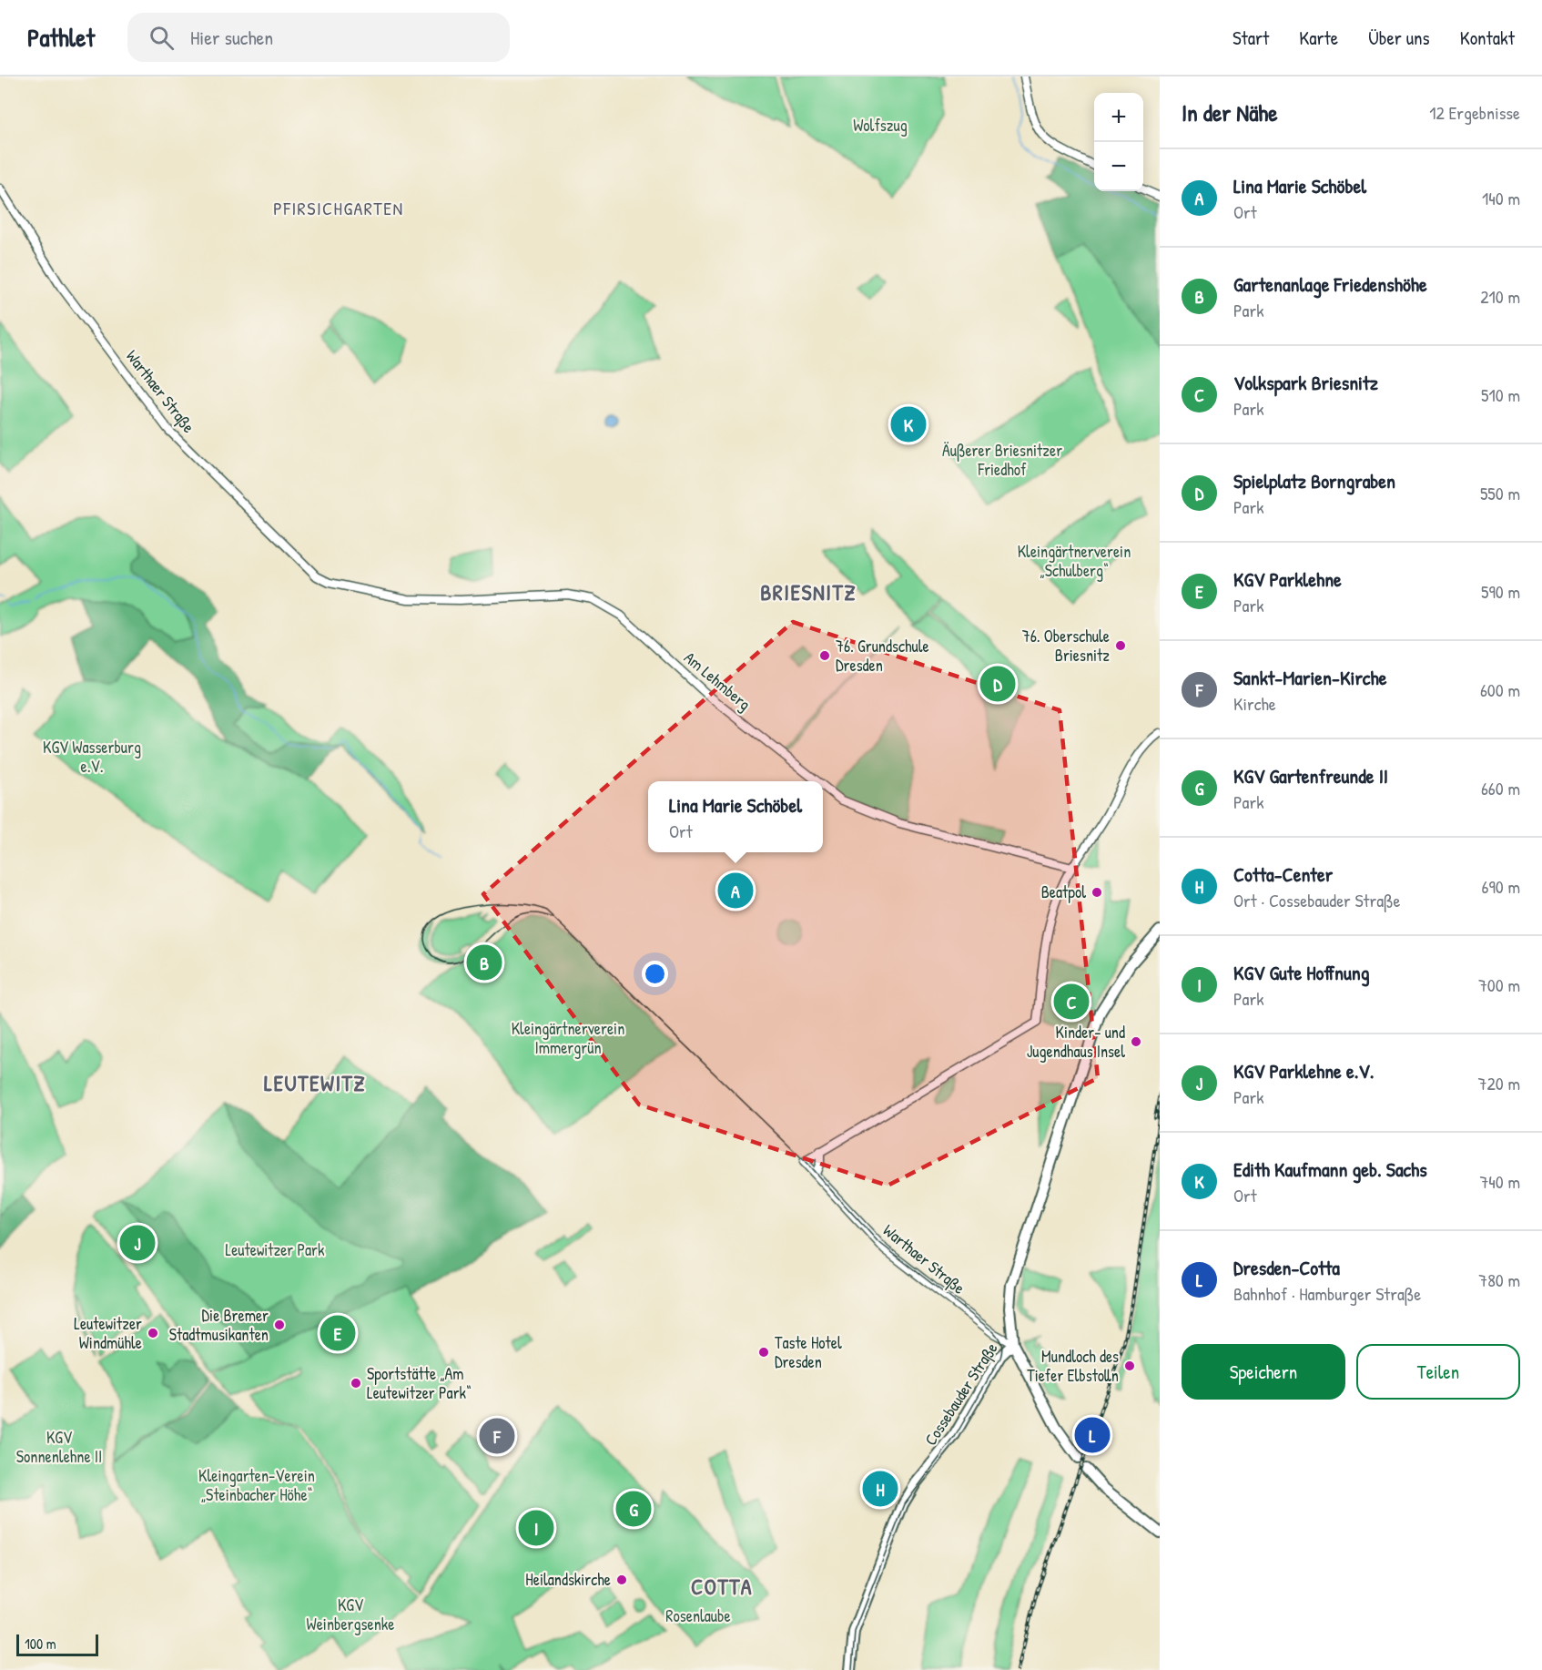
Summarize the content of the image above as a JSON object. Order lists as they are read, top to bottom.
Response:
{
  "streets": {
    "main road": ["Cossebauder Straße"],
    "street": ["Warthaer Straße", "Am Lehmberg"]
  },
  "crossings": [
    ["Warthaer Straße", "Am Lehmberg"],
    ["Warthaer Straße", "Cossebauder Straße"]
  ],
  "districts": [
    "PFIRSICHGARTEN",
    "BRIESNITZ",
    "LEUTEWITZ",
    "COTTA"
  ],
  "parks": [
    "Wolfszug",
    "Äußerer Briesnitzer Friedhof",
    "Kleingärtnerverein „Schulberg“",
    "KGV Wasserburg e.V.",
    "Kleingärtnerverein Immergrün",
    "Leutewitzer Park",
    "KGV Sonnenlehne II",
    "Kleingarten-Verein „Steinbacher Höhe“",
    "KGV Weinbergsenke",
    "Rosenlaube"
  ],
  "places": [
    "76. Oberschule Briesnitz",
    "76. Grundschule Dresden",
    "Beatpol",
    "Kinder- und Jugendhaus Insel",
    "Die Bremer Stadtmusikanten",
    "Leutewitzer Windmühle",
    "Taste Hotel Dresden",
    "Mundloch des Tiefer Elbstolln",
    "Sportstätte „Am Leutewitzer Park“",
    "Heilandskirche"
  ],
  "scale_bar": "100 m",
  "page": {
    "header": "Pathlet",
    "search": "Hier suchen",
    "nav": [
      "Start",
      "Karte",
      "Über uns",
      "Kontakt"
    ],
    "heading": ["In der Nähe", "12 Ergebnisse"],
    "map_buttons": ["+", "−"],
    "list": [
      {
        "mark": "A",
        "name": "Lina Marie Schöbel",
        "note": "Ort",
        "value": "140 m"
      },
      {
        "mark": "B",
        "name": "Gartenanlage Friedenshöhe",
        "note": "Park",
        "value": "210 m"
      },
      {
        "mark": "C",
        "name": "Volkspark Briesnitz",
        "note": "Park",
        "value": "510 m"
      },
      {
        "mark": "D",
        "name": "Spielplatz Borngraben",
        "note": "Park",
        "value": "550 m"
      },
      {
        "mark": "E",
        "name": "KGV Parklehne",
        "note": "Park",
        "value": "590 m"
      },
      {
        "mark": "F",
        "name": "Sankt-Marien-Kirche",
        "note": "Kirche",
        "value": "600 m"
      },
      {
        "mark": "G",
        "name": "KGV Gartenfreunde II",
        "note": "Park",
        "value": "660 m"
      },
      {
        "mark": "H",
        "name": "Cotta-Center",
        "note": "Ort · Cossebauder Straße",
        "value": "690 m"
      },
      {
        "mark": "I",
        "name": "KGV Gute Hoffnung",
        "note": "Park",
        "value": "700 m"
      },
      {
        "mark": "J",
        "name": "KGV Parklehne e.V.",
        "note": "Park",
        "value": "720 m"
      },
      {
        "mark": "K",
        "name": "Edith Kaufmann geb. Sachs",
        "note": "Ort",
        "value": "740 m"
      },
      {
        "mark": "L",
        "name": "Dresden-Cotta",
        "note": "Bahnhof · Hamburger Straße",
        "value": "780 m"
      }
    ],
    "pins": [
      "K",
      "D",
      "A",
      "B",
      "C",
      "J",
      "E",
      "L",
      "F",
      "H",
      "G",
      "I"
    ],
    "popup": ["Lina Marie Schöbel", "Ort"],
    "buttons": ["Speichern", "Teilen"],
    "scale": "100 m"
  }
}
